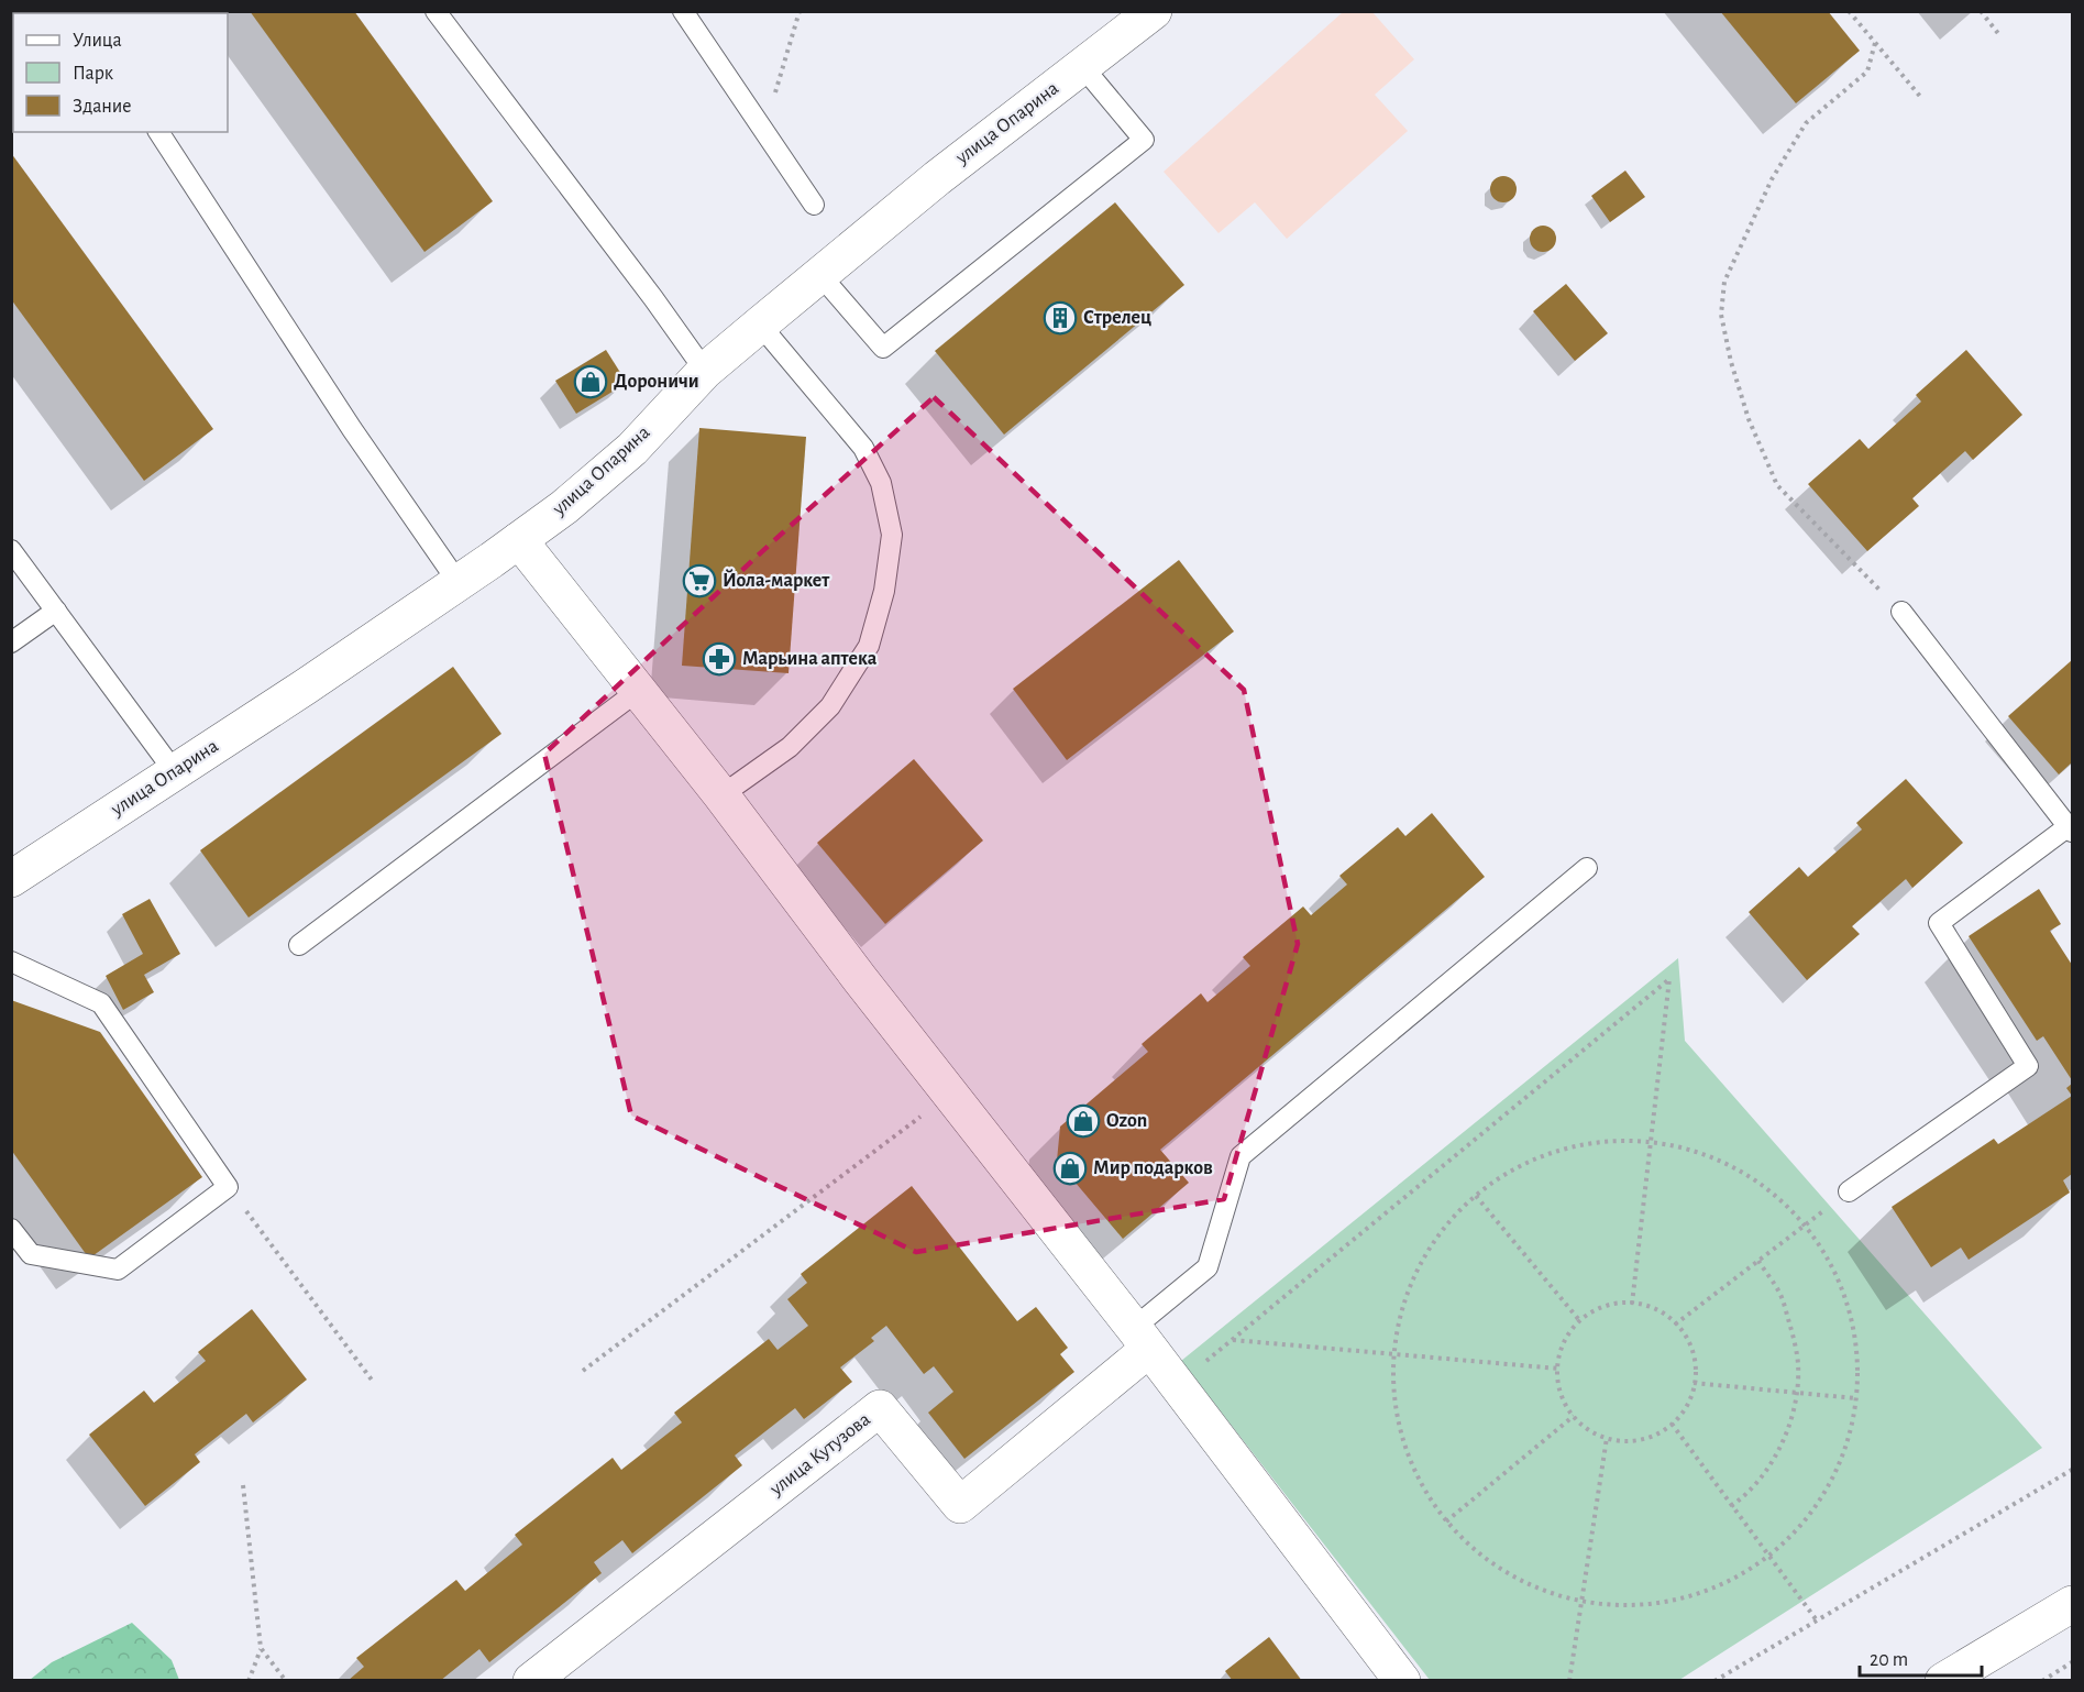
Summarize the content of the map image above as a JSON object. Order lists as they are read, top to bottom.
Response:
{
  "streets": {
    "street": ["улица Опарина", "улица Кутузова"]
  },
  "places": {
    "building": ["Стрелец"],
    "shop": ["Дороничи", "Ozon", "Мир подарков"],
    "supermarket": ["Йола-маркет"],
    "pharmacy": ["Марьина аптека"]
  },
  "legend": ["Улица", "Парк", "Здание"],
  "scale_bar": "20 m"
}
